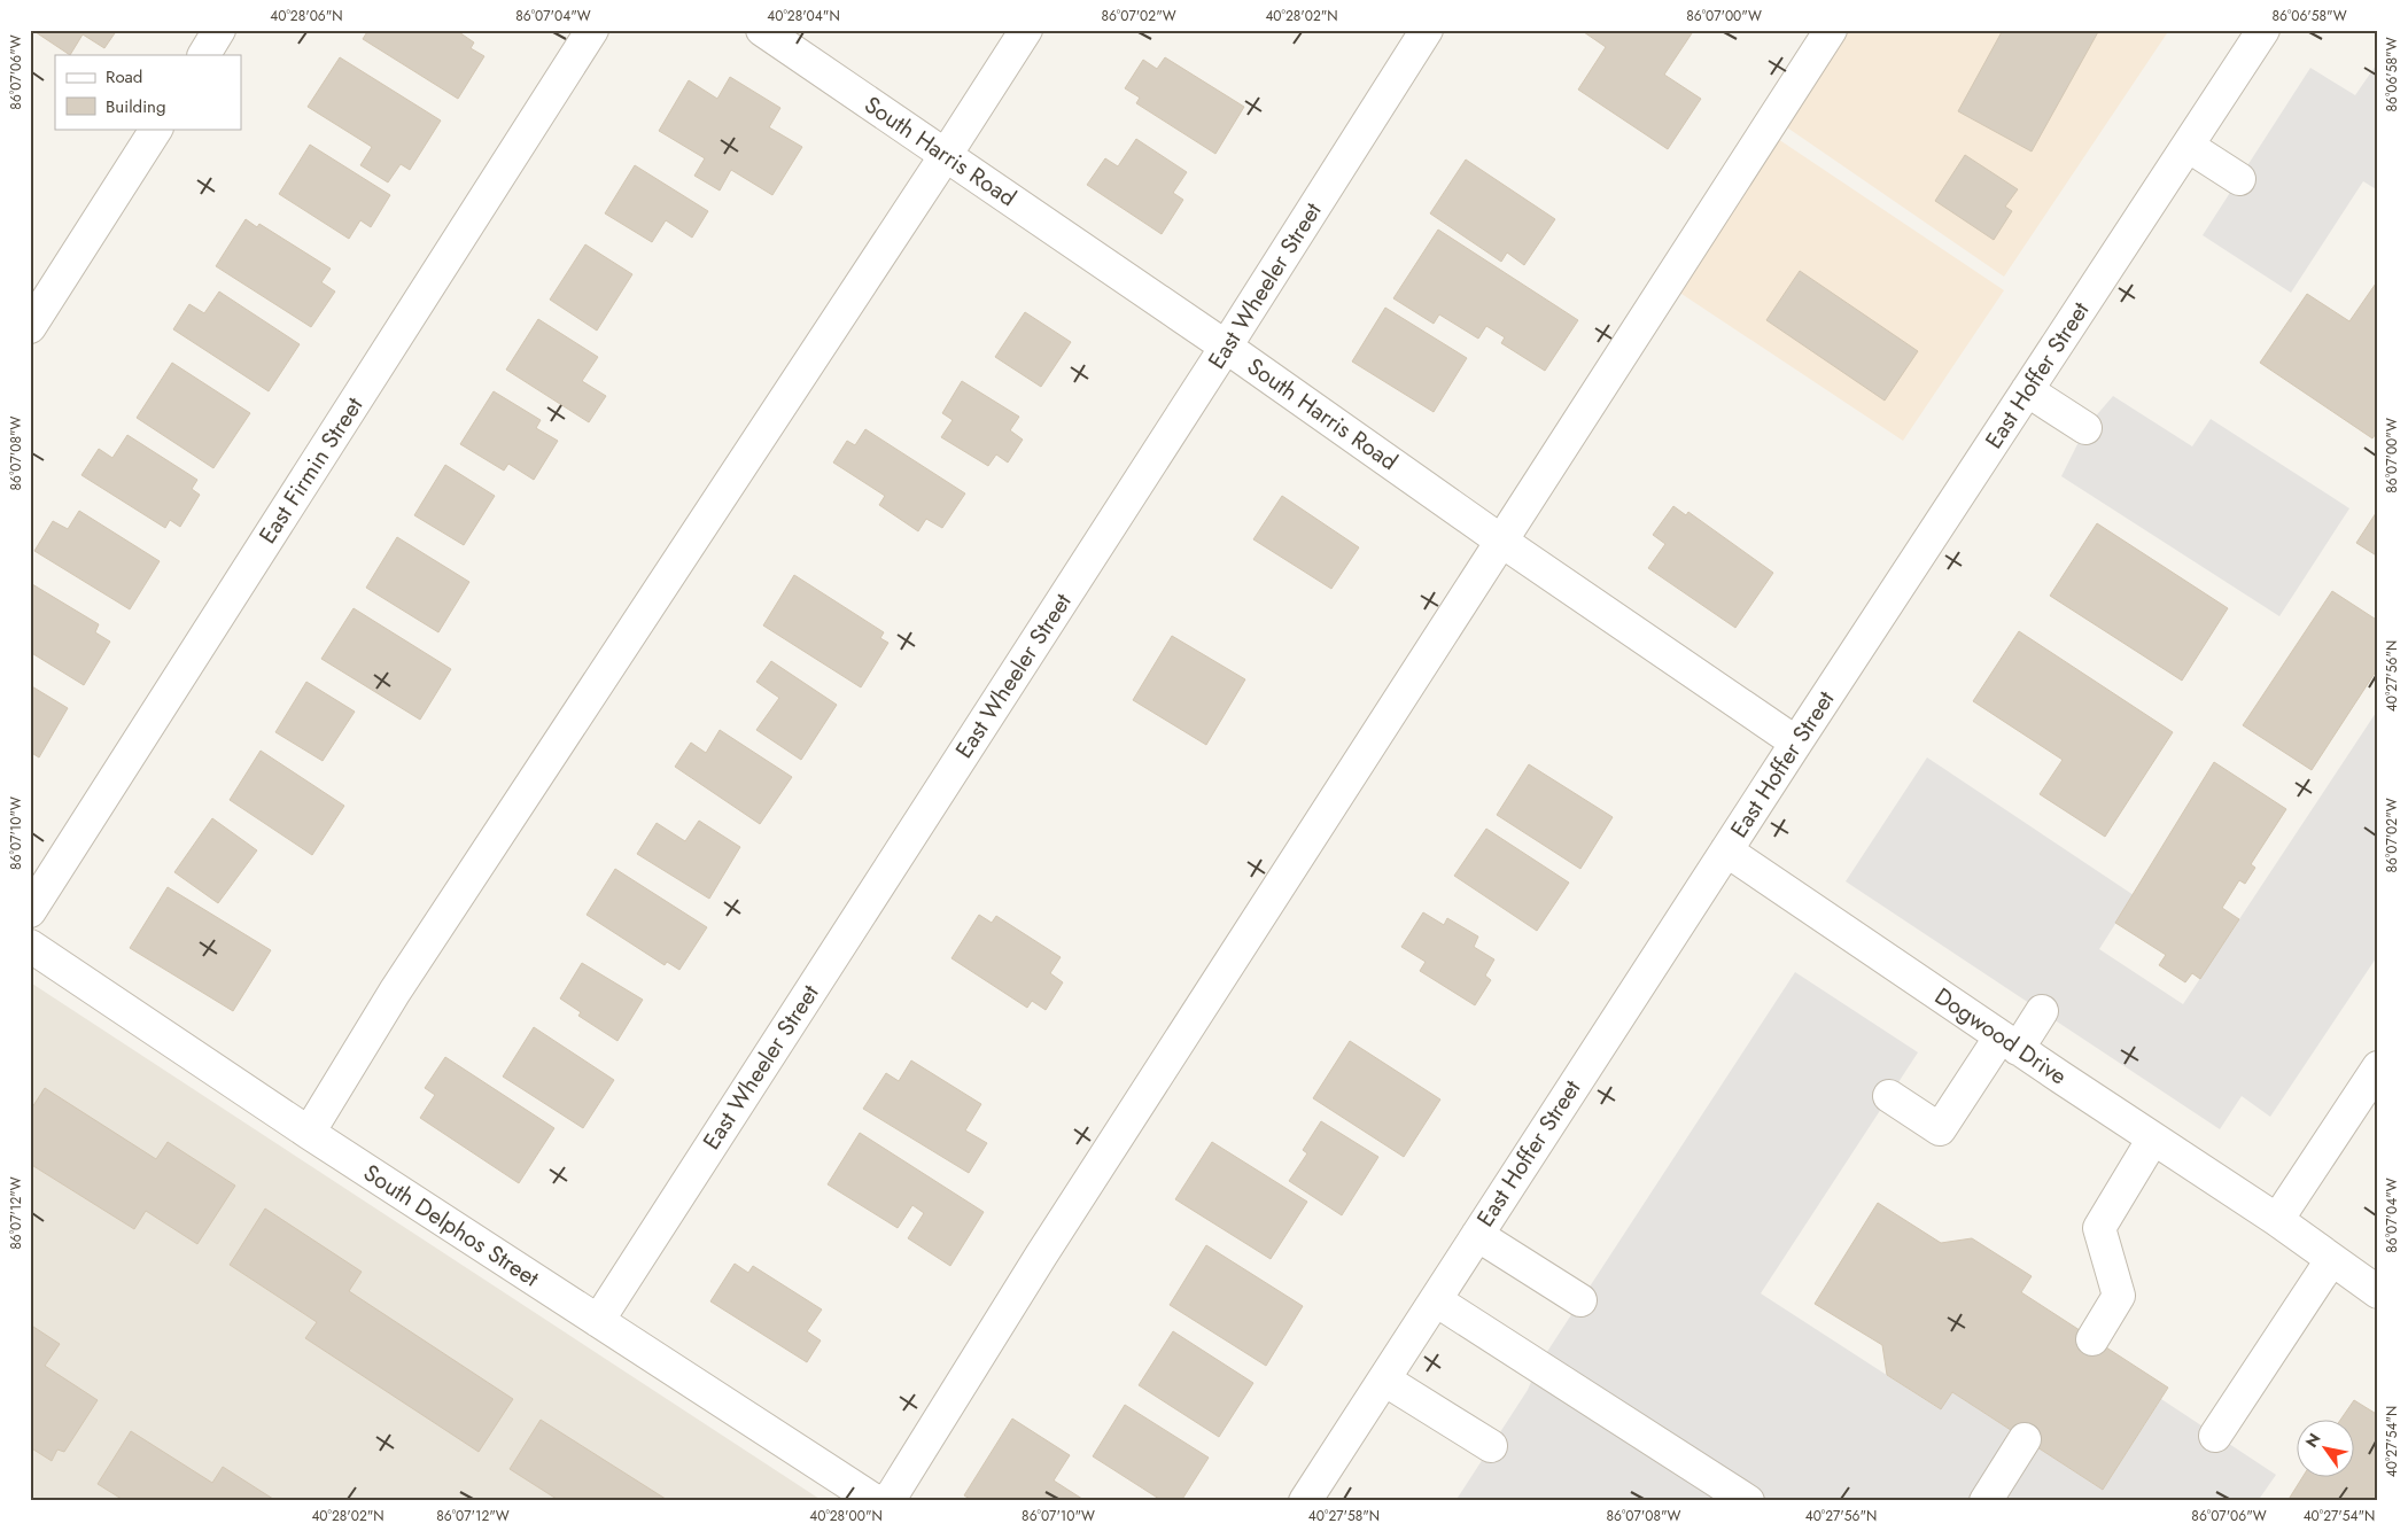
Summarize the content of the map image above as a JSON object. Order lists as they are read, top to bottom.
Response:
{
  "streets": {
    "street": [
      "South Harris Road",
      "East Wheeler Street",
      "East Hoffer Street",
      "East Firmin Street",
      "Dogwood Drive",
      "South Delphos Street"
    ]
  },
  "crossings": [
    ["South Harris Road", "East Wheeler Street"],
    ["South Harris Road", "East Hoffer Street"],
    ["East Wheeler Street", "South Delphos Street"],
    ["East Hoffer Street", "Dogwood Drive"]
  ],
  "legend": ["Road", "Building"],
  "north": "top left",
  "coordinates": [
    "40°28'06\"N",
    "86°07'04\"W",
    "40°28'04\"N",
    "86°07'02\"W",
    "40°28'02\"N",
    "86°07'00\"W",
    "86°06'58\"W",
    "86°07'06\"W",
    "86°07'08\"W",
    "40°27'56\"N",
    "86°07'10\"W",
    "86°07'12\"W",
    "40°27'54\"N",
    "40°28'00\"N",
    "40°27'58\"N"
  ]
}
